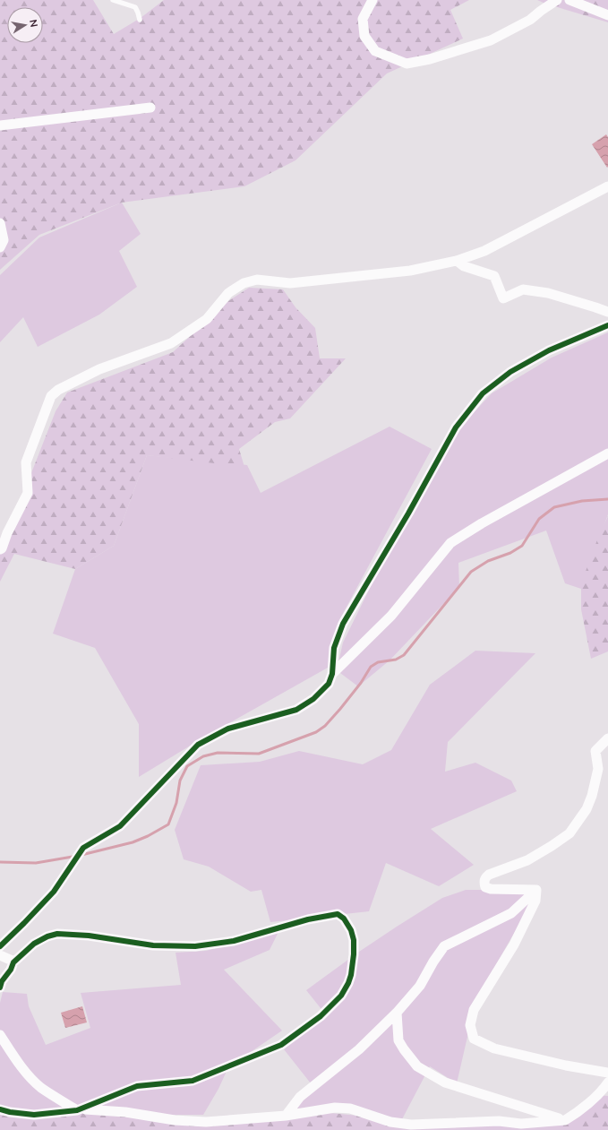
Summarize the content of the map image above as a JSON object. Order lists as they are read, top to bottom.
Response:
{
  "north": "right"
}
